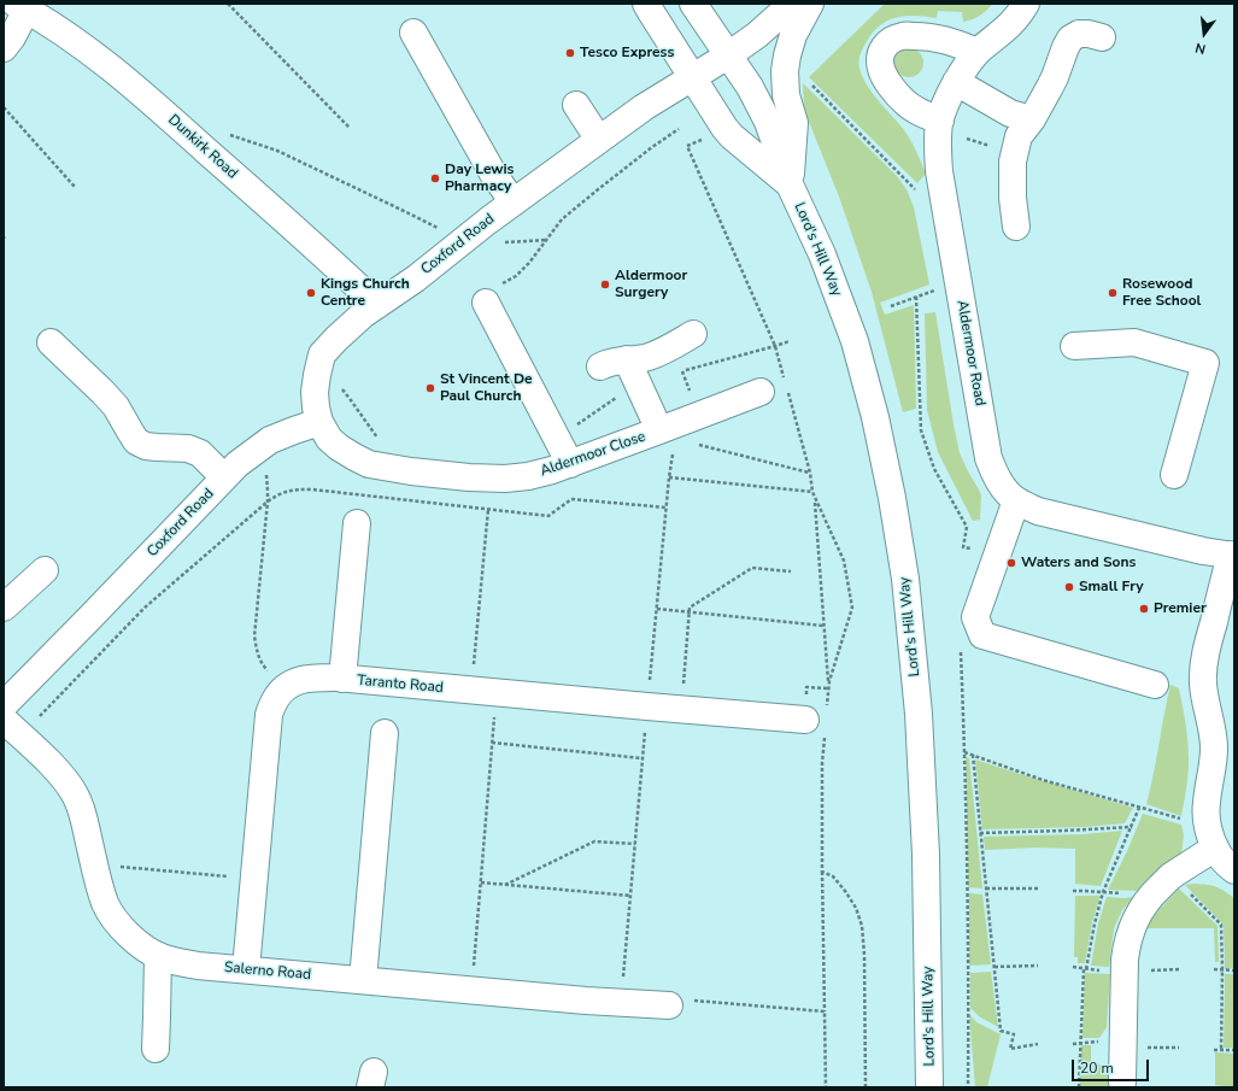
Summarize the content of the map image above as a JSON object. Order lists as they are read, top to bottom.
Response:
{
  "streets": {
    "street": [
      "Dunkirk Road",
      "Coxford Road",
      "Lord's Hill Way",
      "Aldermoor Road",
      "Aldermoor Close",
      "Taranto Road",
      "Salerno Road"
    ]
  },
  "crossings": [
    ["Dunkirk Road", "Coxford Road"],
    ["Coxford Road", "Lord's Hill Way"],
    ["Coxford Road", "Aldermoor Close"]
  ],
  "places": [
    "Tesco Express",
    "Day Lewis Pharmacy",
    "Aldermoor Surgery",
    "Kings Church Centre",
    "Rosewood Free School",
    "St Vincent De Paul Church",
    "Waters and Sons",
    "Small Fry",
    "Premier"
  ],
  "scale_bar": "20 m",
  "north": "bottom"
}
